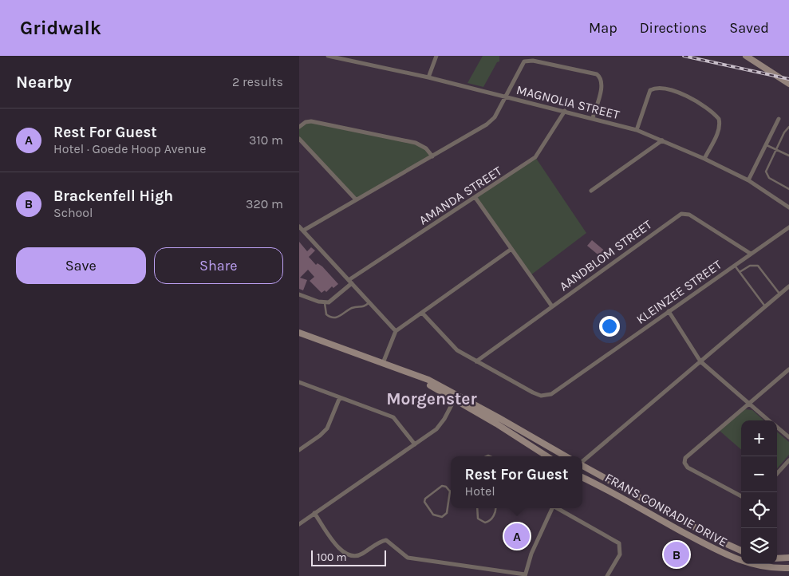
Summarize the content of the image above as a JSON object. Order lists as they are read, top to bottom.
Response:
{
  "streets": {
    "street": [
      "MAGNOLIA STREET",
      "AMANDA STREET",
      "AANDBLOM STREET",
      "KLEINZEE STREET",
      "FRANS CONRADIE DRIVE"
    ]
  },
  "crossings": [
    ["MAGNOLIA STREET", "AMANDA STREET"],
    ["AANDBLOM STREET", "KLEINZEE STREET"]
  ],
  "districts": ["Morgenster"],
  "scale_bar": "100 m",
  "page": {
    "header": "Gridwalk",
    "nav": ["Map", "Directions", "Saved"],
    "heading": ["Nearby", "2 results"],
    "list": [
      {
        "mark": "A",
        "name": "Rest For Guest",
        "note": "Hotel · Goede Hoop Avenue",
        "value": "310 m"
      },
      {
        "mark": "B",
        "name": "Brackenfell High",
        "note": "School",
        "value": "320 m"
      }
    ],
    "buttons": ["Save", "Share"],
    "map_buttons": ["+", "−"],
    "popup": ["Rest For Guest", "Hotel"],
    "pins": ["A", "B"],
    "scale": "100 m"
  }
}
